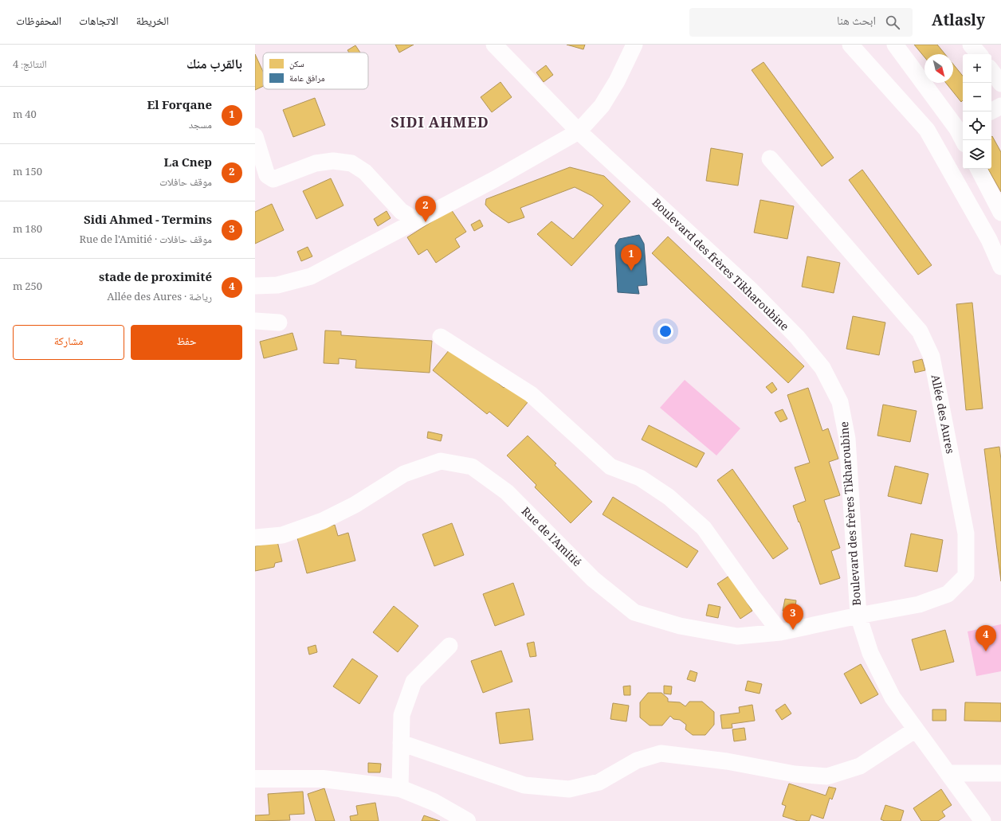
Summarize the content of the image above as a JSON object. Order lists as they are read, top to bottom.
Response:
{
  "streets": {
    "street": ["Boulevard des frères Tikharoubine", "Allée des Aures", "Rue de l'Amitié"]
  },
  "crossings": [
    ["Boulevard des frères Tikharoubine", "Allée des Aures"],
    ["Boulevard des frères Tikharoubine", "Rue de l'Amitié"],
    ["Allée des Aures", "Rue de l'Amitié"]
  ],
  "districts": ["SIDI AHMED"],
  "legend": ["سكن", "مرافق عامة"],
  "north": "bottom right",
  "page": {
    "header": "Atlasly",
    "search": "ابحث هنا",
    "nav": ["الخريطة", "الاتجاهات", "المحفوظات"],
    "heading": ["بالقرب منك", "النتائج: 4"],
    "map_buttons": ["+", "−"],
    "list": [
      {
        "mark": "1",
        "name": "El Forqane",
        "note": "مسجد",
        "value": "40 m"
      },
      {
        "mark": "2",
        "name": "La Cnep",
        "note": "موقف حافلات",
        "value": "150 m"
      },
      {
        "mark": "3",
        "name": "Sidi Ahmed - Termins",
        "note": "موقف حافلات · Rue de l'Amitié",
        "value": "180 m"
      },
      {
        "mark": "4",
        "name": "stade de proximité",
        "note": "رياضة · Allée des Aures",
        "value": "250 m"
      }
    ],
    "pins": [
      "2",
      "1",
      "3",
      "4"
    ],
    "buttons": ["حفظ", "مشاركة"]
  }
}
